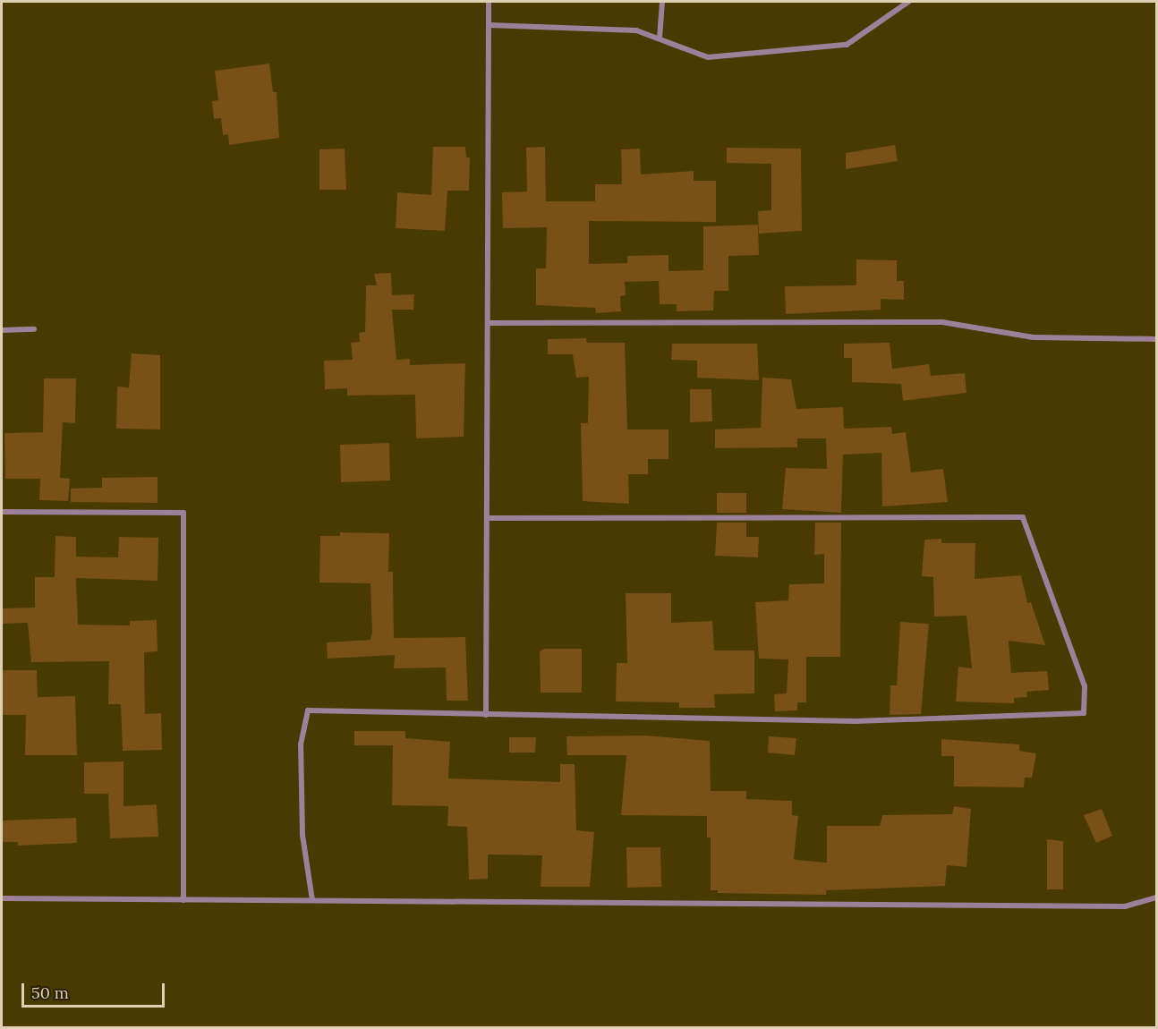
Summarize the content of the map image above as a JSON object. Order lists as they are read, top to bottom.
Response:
{
  "scale_bar": "50 m"
}
